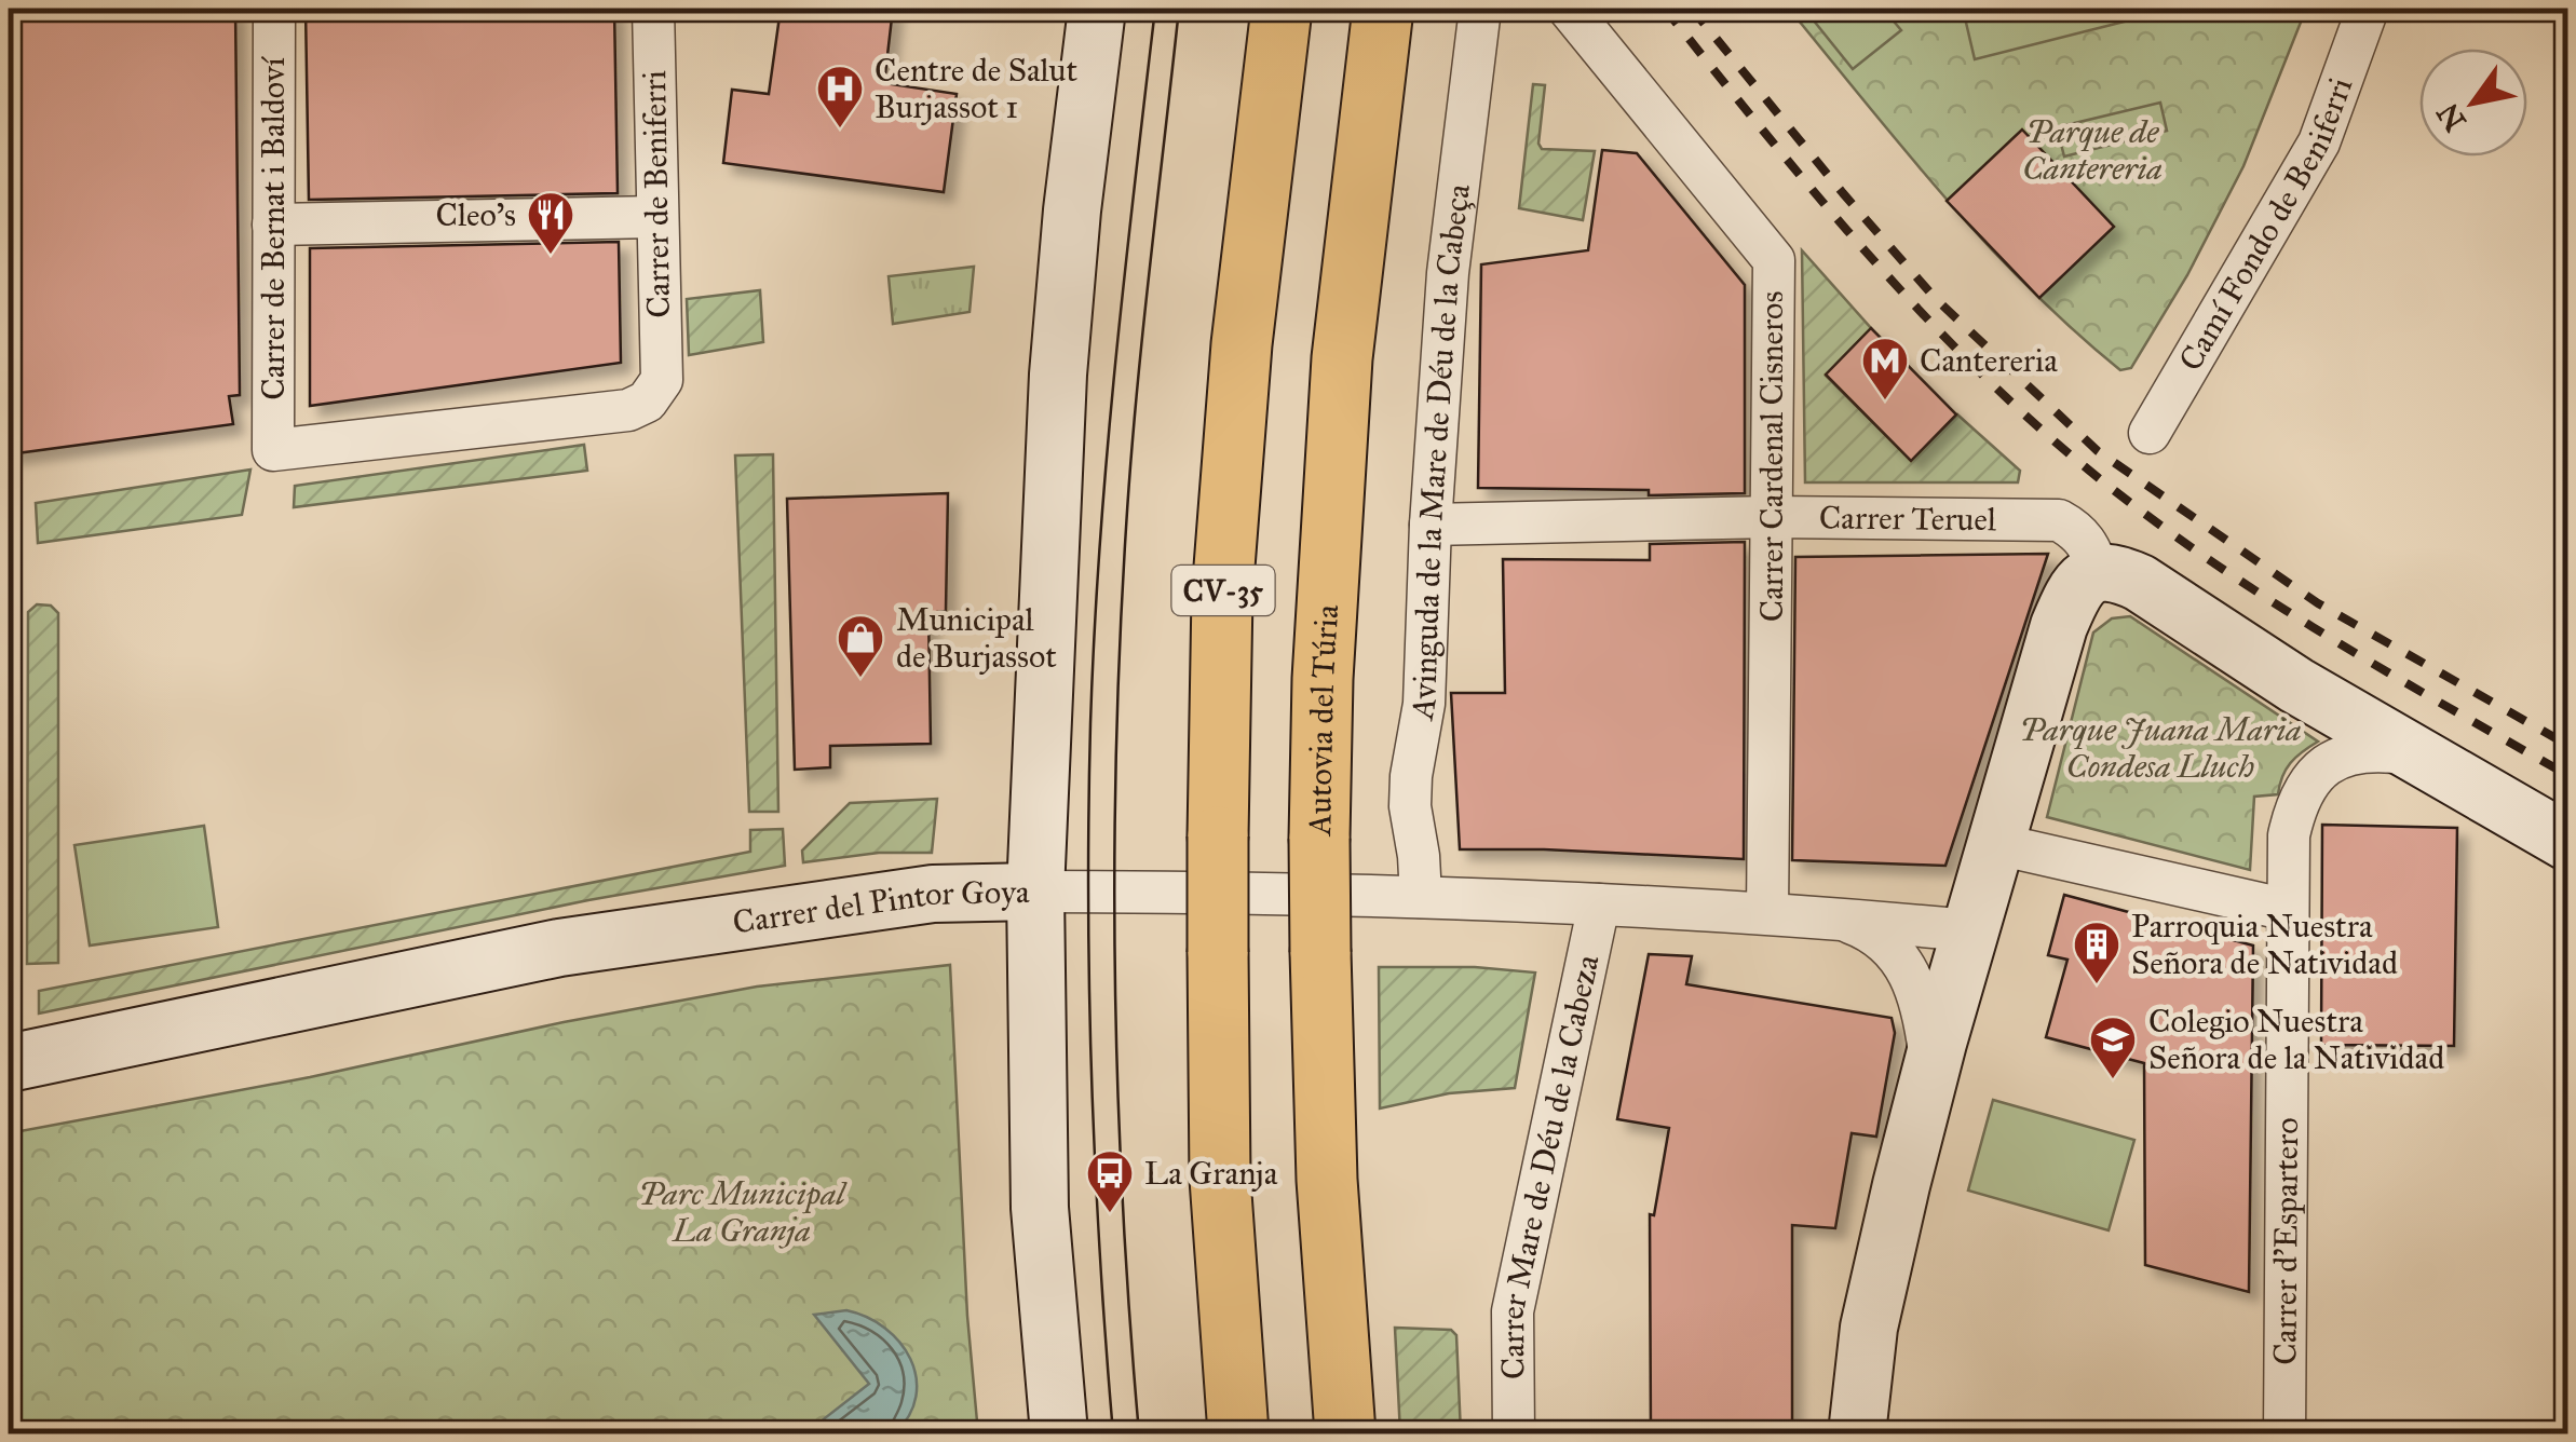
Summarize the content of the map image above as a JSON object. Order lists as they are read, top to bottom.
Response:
{
  "streets": {
    "highway": ["CV-35", "Autovia del Túria"],
    "street": [
      "Carrer de Beniferri",
      "Camí Fondo de Beniferri",
      "Carrer de Bernat i Baldoví",
      "Avinguda de la Mare de Déu de la Cabeça",
      "Carrer Cardenal Cisneros",
      "Carrer Teruel",
      "Carrer del Pintor Goya",
      "Carrer Mare de Déu de la Cabeza",
      "Carrer d'Espartero"
    ]
  },
  "crossings": [
    ["Carrer de Beniferri", "Carrer de Bernat i Baldoví"],
    ["Avinguda de la Mare de Déu de la Cabeça", "Carrer Teruel"],
    ["Avinguda de la Mare de Déu de la Cabeça", "Carrer del Pintor Goya"],
    ["Carrer Cardenal Cisneros", "Carrer Teruel"],
    ["Carrer Cardenal Cisneros", "Carrer del Pintor Goya"],
    ["Carrer del Pintor Goya", "Carrer Mare de Déu de la Cabeza"]
  ],
  "parks": ["Parque de Cantereria", "Parque Juana Maria Condesa Lluch", "Parc Municipal La Granja"],
  "places": {
    "hospital": ["Centre de Salut Burjassot 1"],
    "restaurant": ["Cleo's"],
    "metro station": ["Cantereria"],
    "shop": ["Municipal de Burjassot"],
    "building": ["Parroquia Nuestra Señora de Natividad"],
    "school or university": ["Colegio Nuestra Señora de la Natividad"],
    "bus stop": ["La Granja"]
  },
  "north": "bottom left"
}
